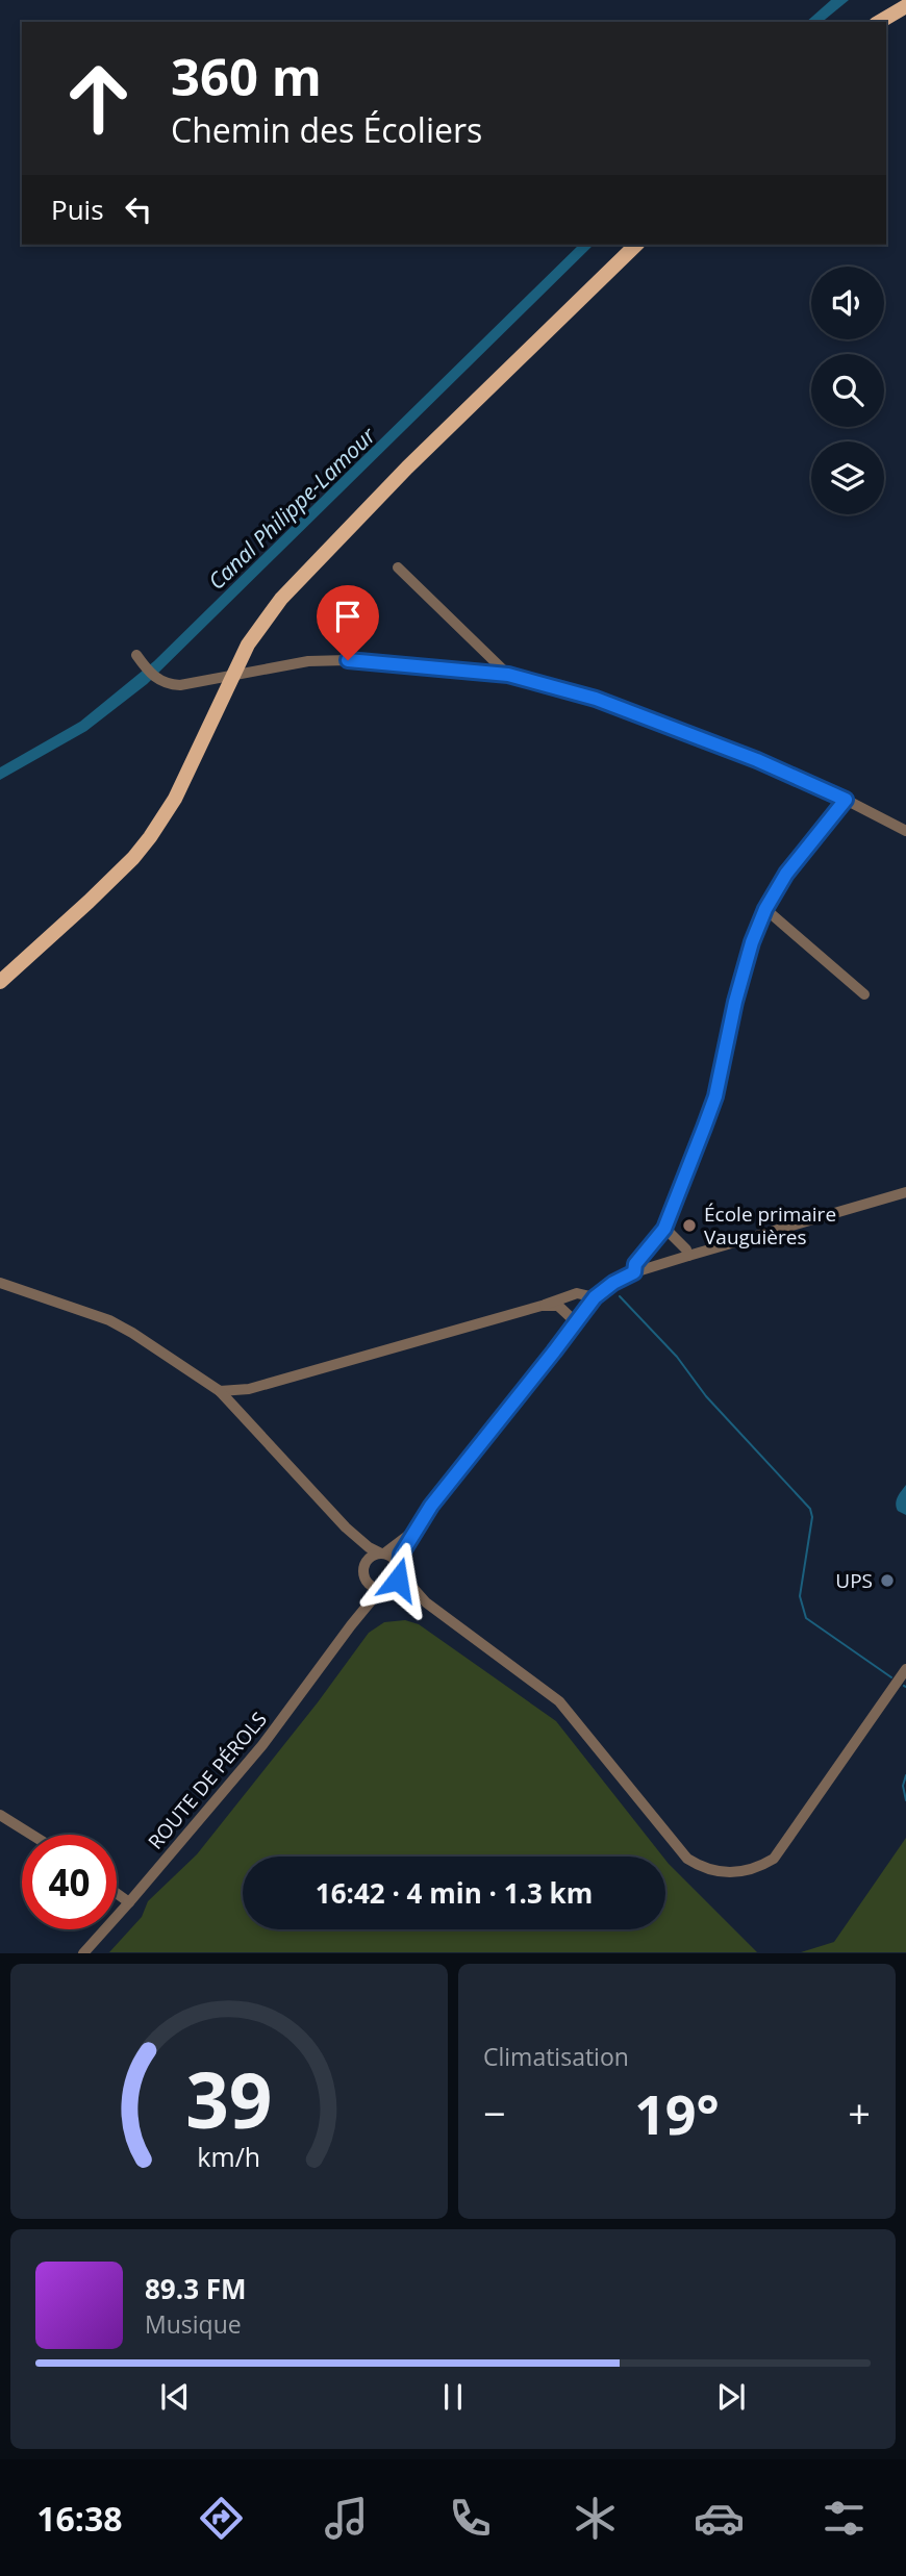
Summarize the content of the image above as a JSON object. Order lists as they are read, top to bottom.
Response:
{
  "streets": {
    "street": ["ROUTE DE PÉROLS"]
  },
  "water": ["Canal Philippe-Lamour"],
  "places": ["École primaire Vauguières", "UPS"],
  "page": {
    "turn": ["360 m", "Chemin des Écoliers"],
    "then": "Puis",
    "limit": "40",
    "trip": "16:42 · 4 min · 1.3 km",
    "tile": "Climatisation",
    "heat": ["−", "19°", "+"],
    "song": ["89.3 FM", "Musique"],
    "tabs": "16:38",
    "gauge": ["39", "km/h"]
  }
}
